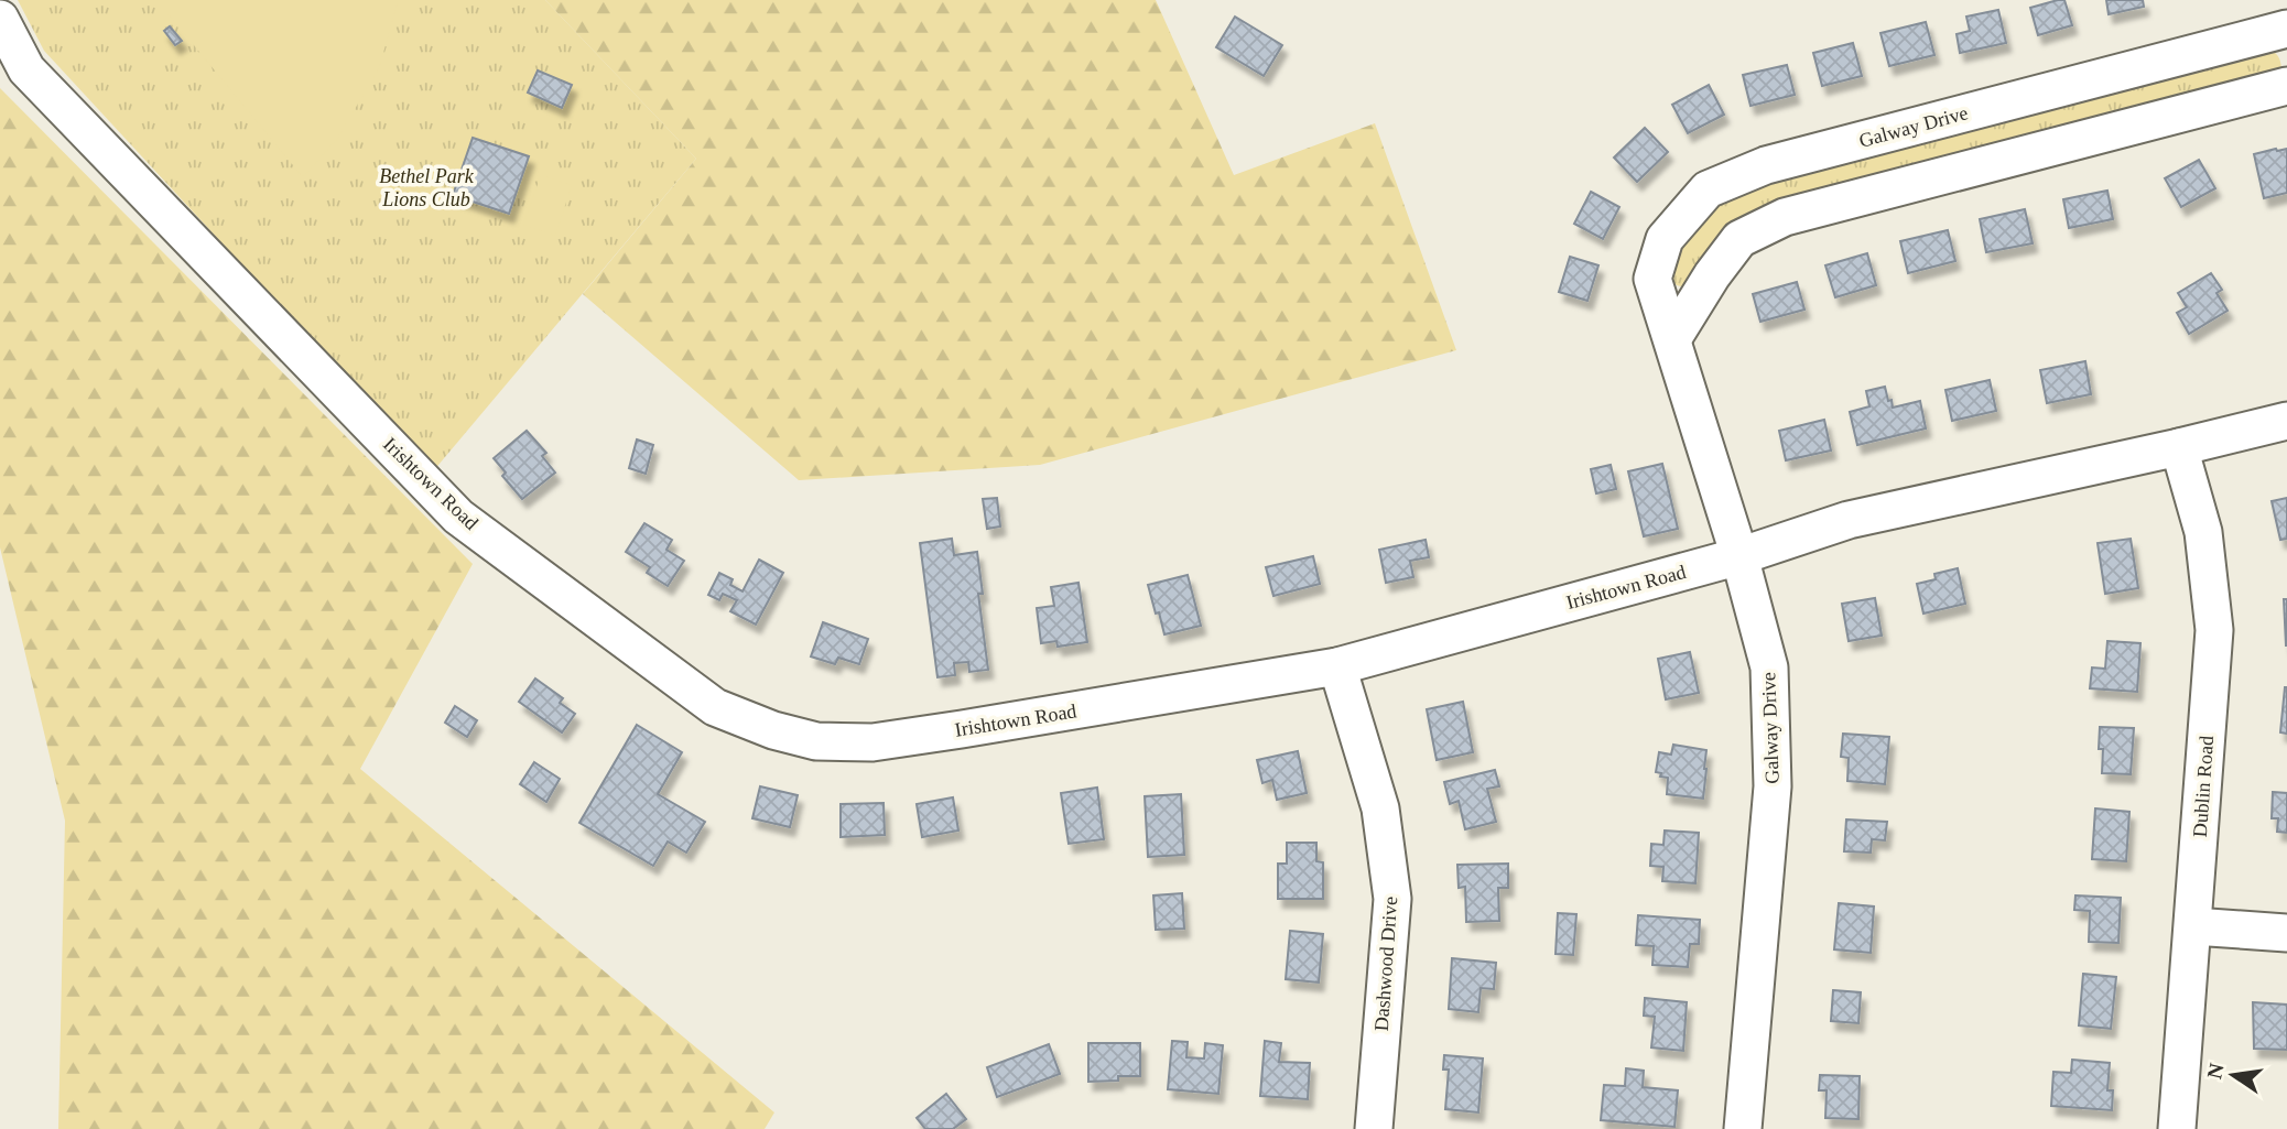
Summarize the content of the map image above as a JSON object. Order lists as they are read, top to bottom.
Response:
{
  "streets": {
    "street": [
      "Galway Drive",
      "Irishtown Road",
      "Dublin Road",
      "Dashwood Drive"
    ]
  },
  "crossings": [
    ["Galway Drive", "Irishtown Road"],
    ["Irishtown Road", "Dublin Road"],
    ["Irishtown Road", "Dashwood Drive"]
  ],
  "parks": ["Bethel Park Lions Club"],
  "north": "left"
}
